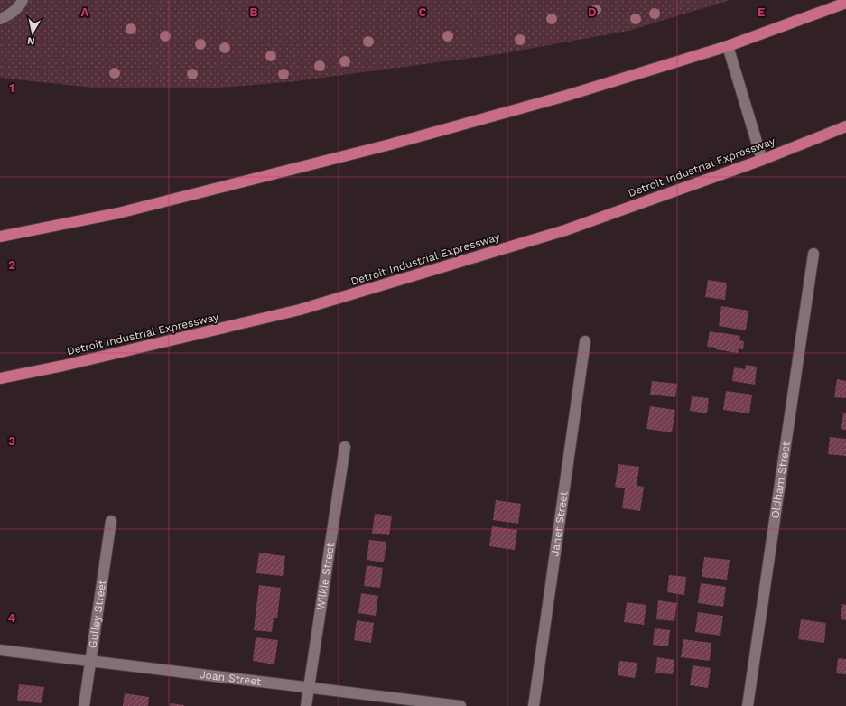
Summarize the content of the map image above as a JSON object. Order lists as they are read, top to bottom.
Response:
{
  "streets": {
    "highway": ["Detroit Industrial Expressway"],
    "street": [
      "Oldham Street",
      "Janet Street",
      "Wilkie Street",
      "Gulley Street",
      "Joan Street"
    ]
  },
  "crossings": [
    ["Wilkie Street", "Joan Street"],
    ["Gulley Street", "Joan Street"]
  ],
  "north": "bottom",
  "grid": {
    "columns": [
      "A",
      "B",
      "C",
      "D",
      "E"
    ],
    "rows": [
      "1",
      "2",
      "3",
      "4"
    ]
  }
}
